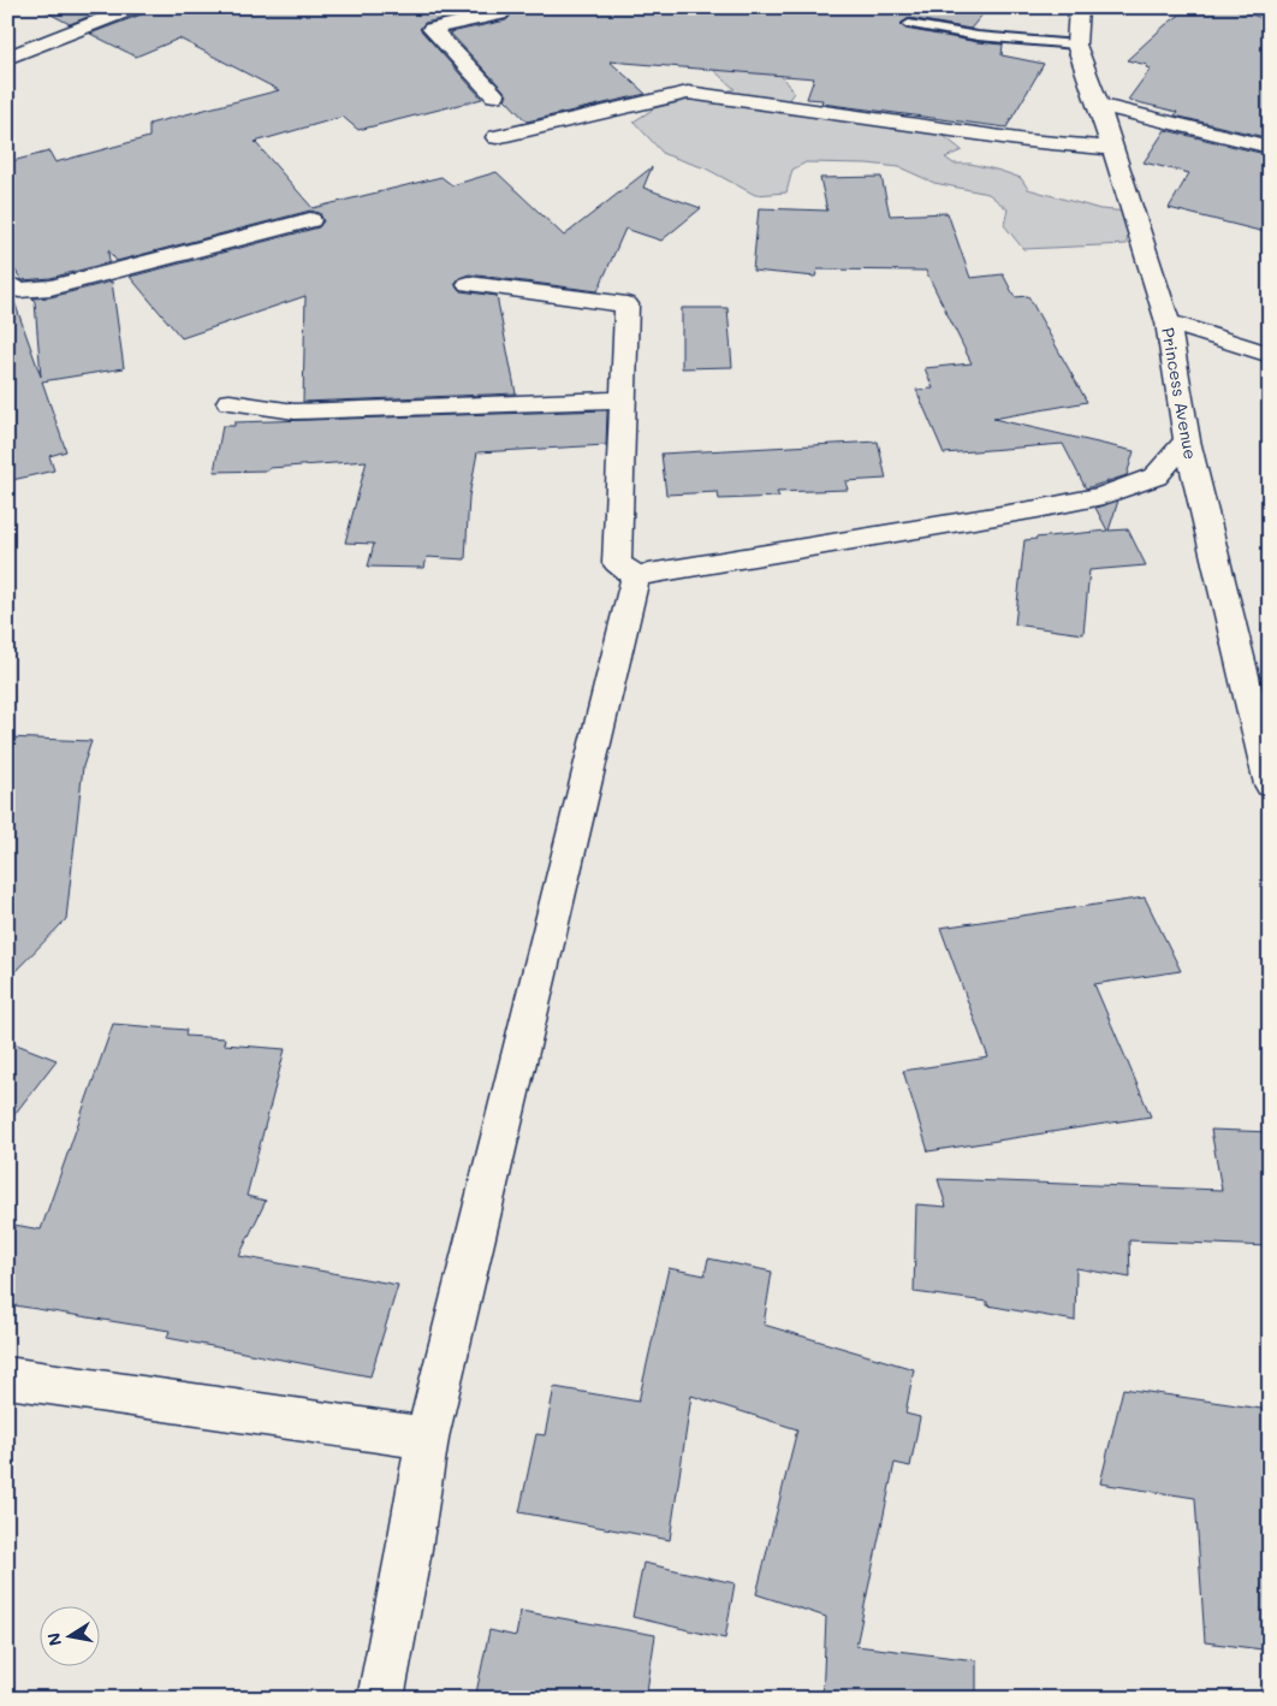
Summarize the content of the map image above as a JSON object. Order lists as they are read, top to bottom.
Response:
{
  "streets": {
    "street": ["Princess Avenue"]
  },
  "north": "left"
}
